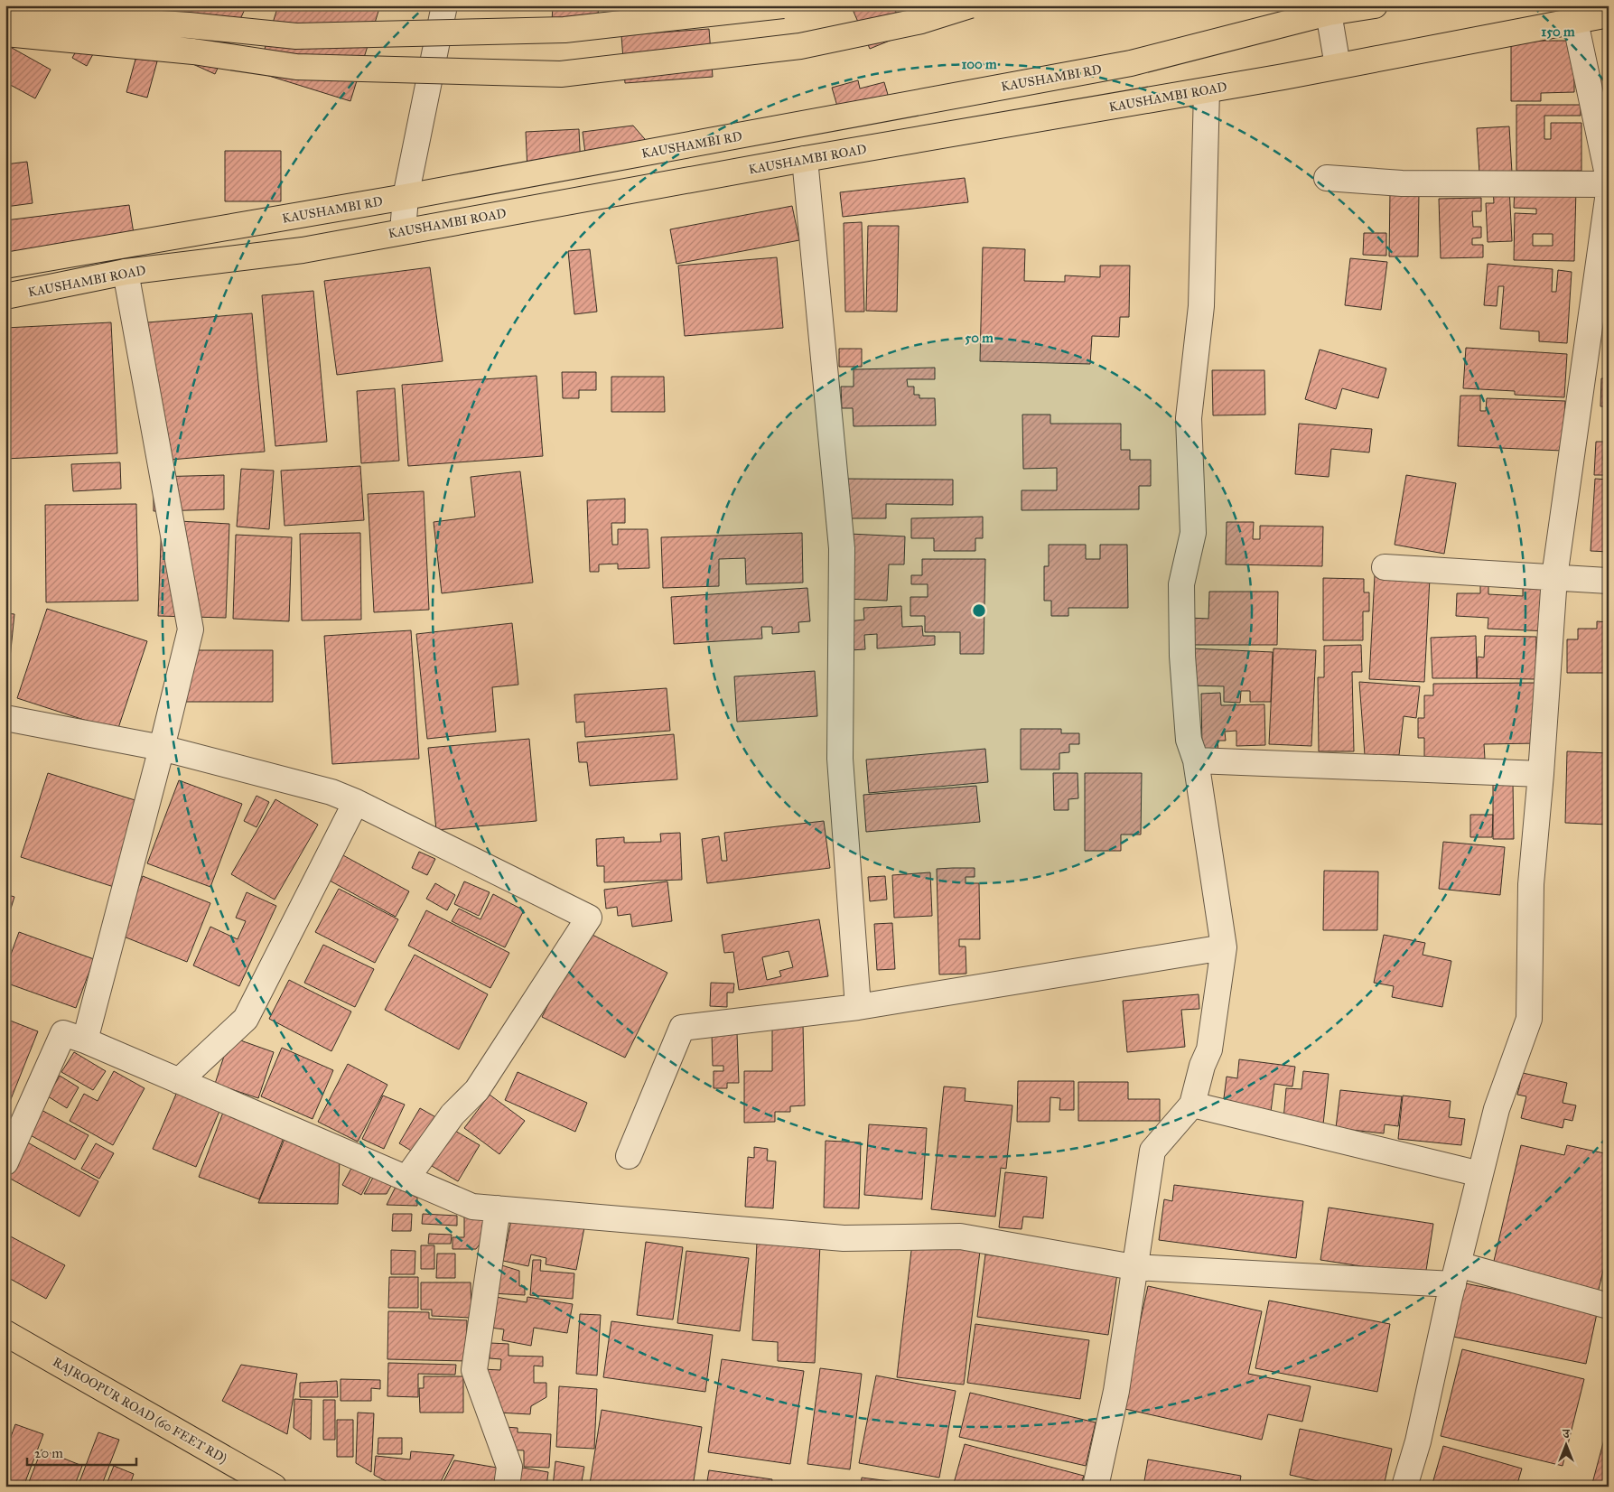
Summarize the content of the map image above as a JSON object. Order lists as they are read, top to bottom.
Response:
{
  "streets": {
    "main road": ["KAUSHAMBI RD", "KAUSHAMBI ROAD", "RAJROOPUR ROAD (60 FEET RD)"]
  },
  "scale_bar": "20 m",
  "north": "top",
  "rings": ["150 m", "100 m", "50 m"]
}
